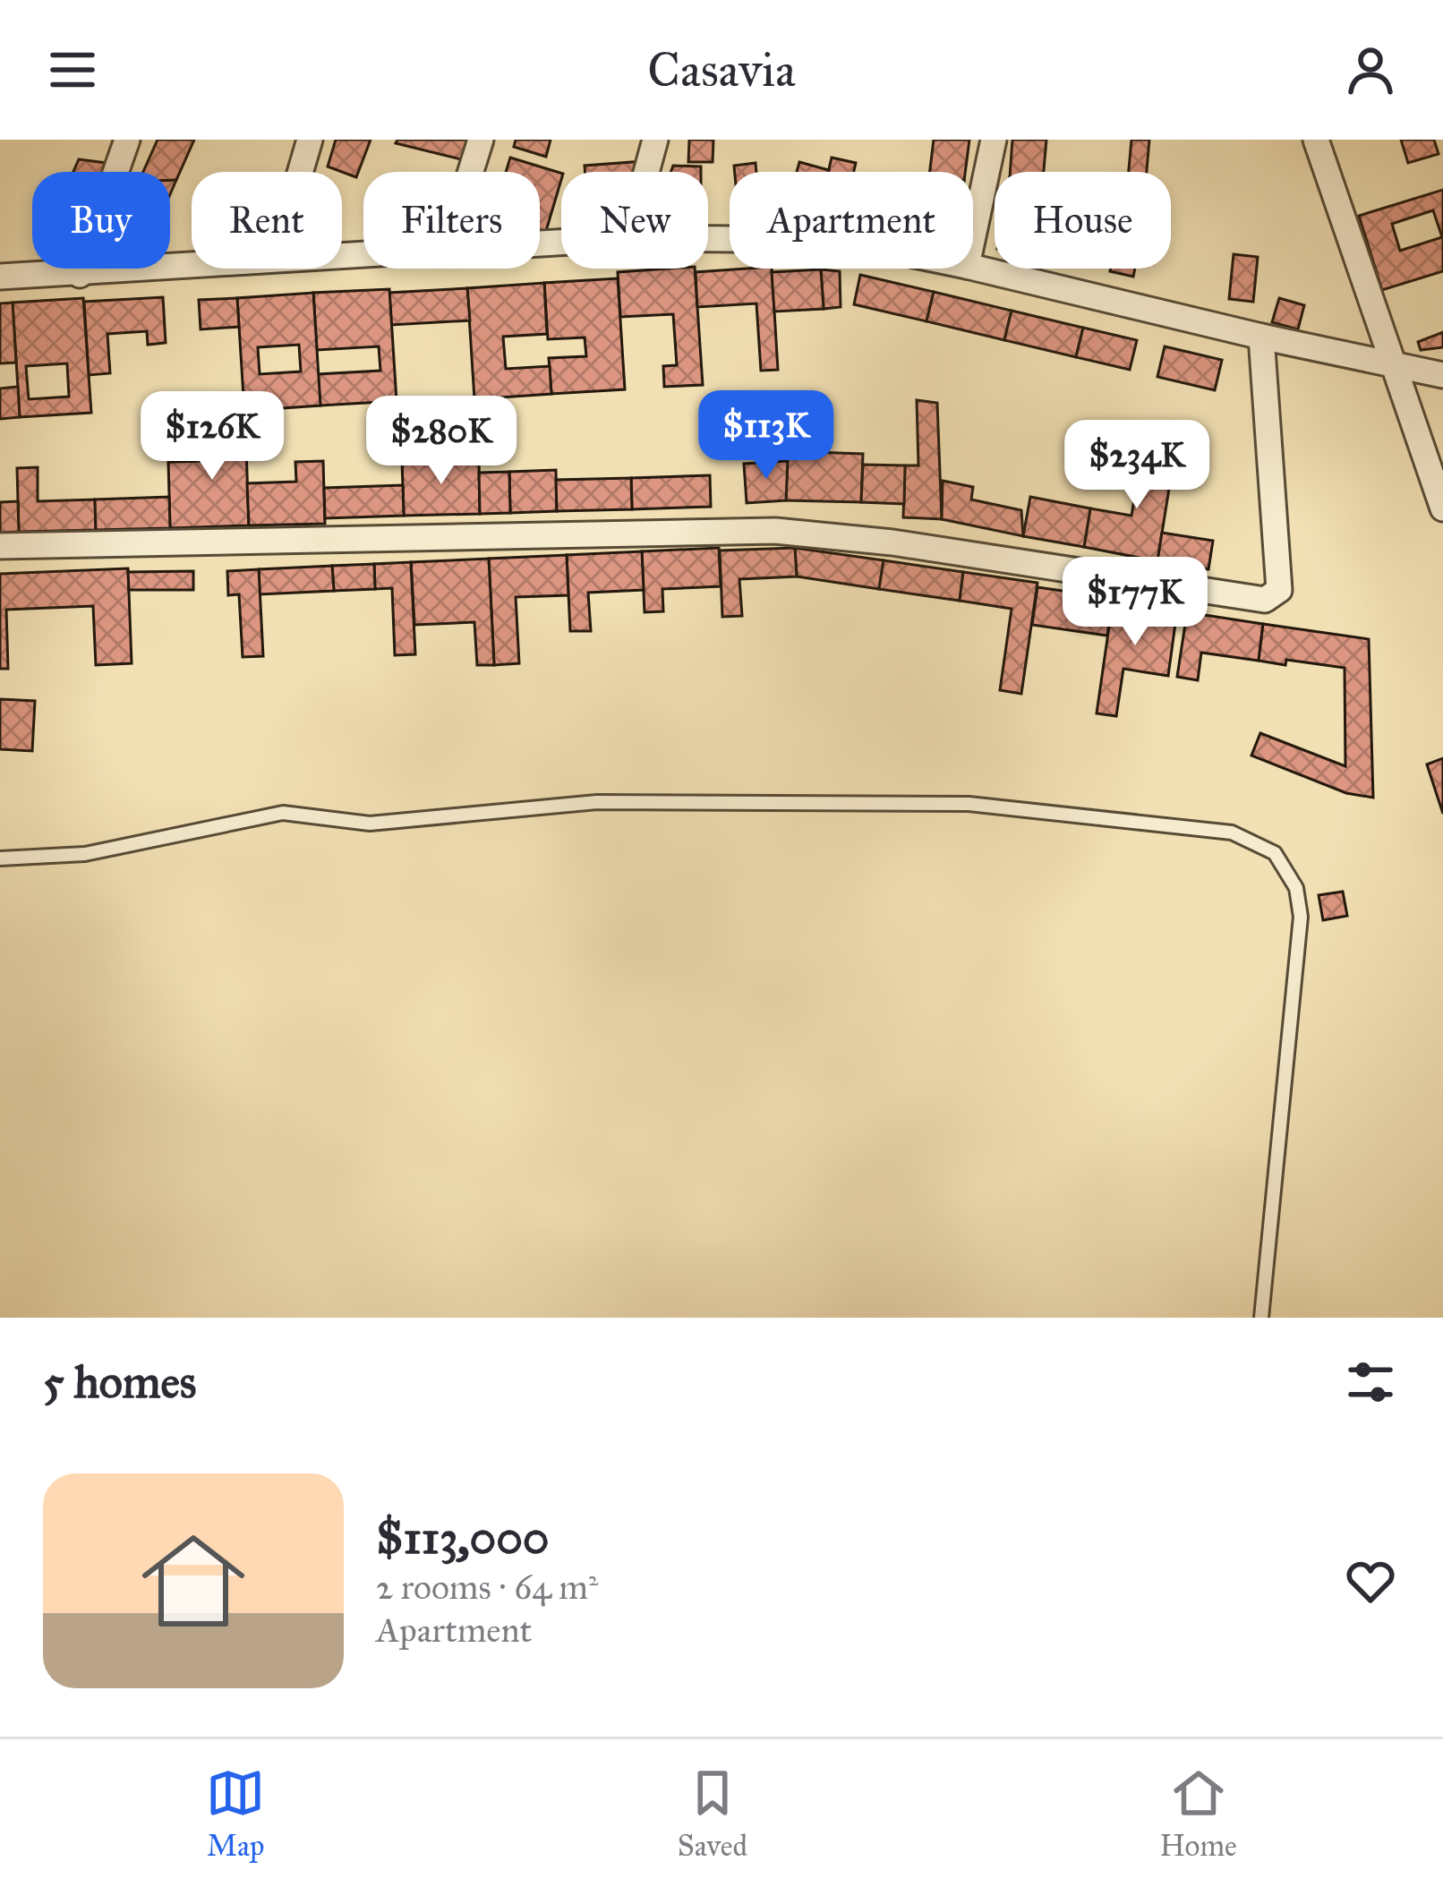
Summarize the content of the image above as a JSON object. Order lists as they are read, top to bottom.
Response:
{
  "page": {
    "header": "Casavia",
    "chip": [
      "Buy",
      "Rent",
      "Filters",
      "New",
      "Apartment",
      "House"
    ],
    "price": [
      "$113K",
      "$126K",
      "$280K",
      "$234K",
      "$177K"
    ],
    "heading": "5 homes",
    "list": [
      {
        "name": "$113,000",
        "note": "2 rooms · 64 m² · Apartment"
      }
    ],
    "tabs": ["Map", "Saved", "Home"]
  }
}
